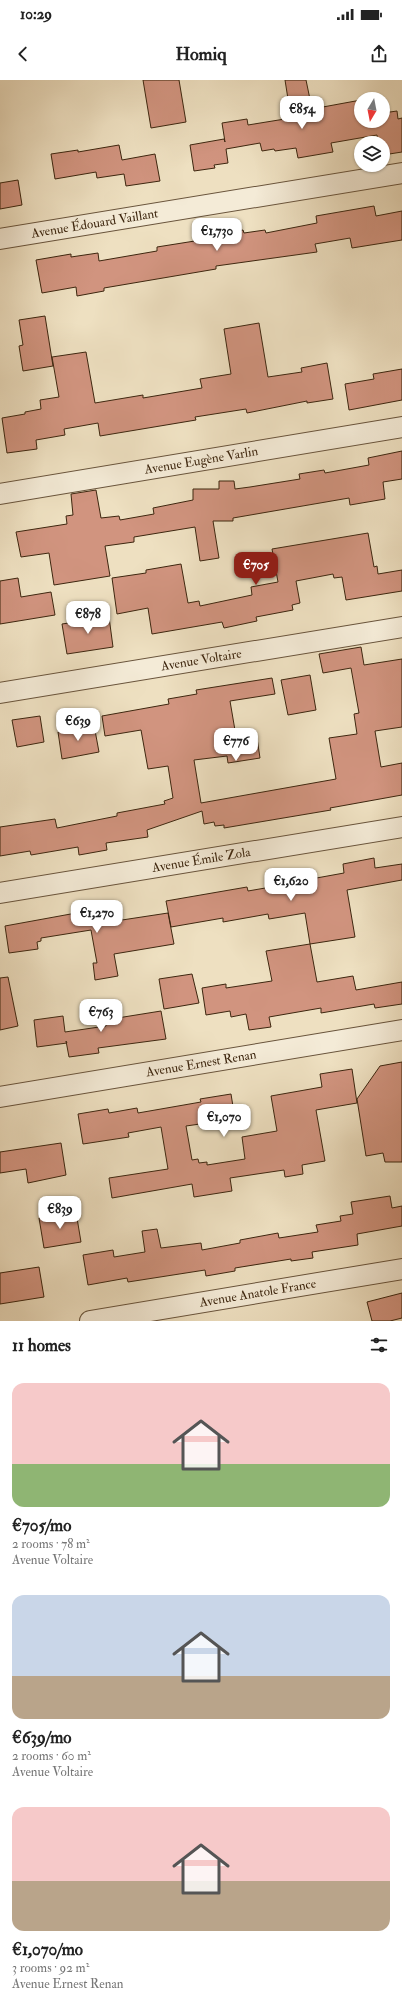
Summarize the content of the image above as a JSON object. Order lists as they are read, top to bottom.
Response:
{
  "streets": {
    "street": [
      "Avenue Édouard Vaillant",
      "Avenue Eugène Varlin",
      "Avenue Voltaire",
      "Avenue Émile Zola",
      "Avenue Ernest Renan",
      "Avenue Anatole France"
    ]
  },
  "north": "bottom",
  "page": {
    "status": "10:29",
    "header": "Homiq",
    "price": [
      "€854",
      "€1,730",
      "€705",
      "€878",
      "€639",
      "€776",
      "€1,620",
      "€1,270",
      "€763",
      "€1,070",
      "€839"
    ],
    "heading": "11 homes",
    "list": [
      {
        "name": "€705/mo",
        "note": "2 rooms · 78 m² · Avenue Voltaire"
      },
      {
        "name": "€639/mo",
        "note": "2 rooms · 60 m² · Avenue Voltaire"
      },
      {
        "name": "€1,070/mo",
        "note": "3 rooms · 92 m² · Avenue Ernest Renan"
      }
    ]
  }
}
